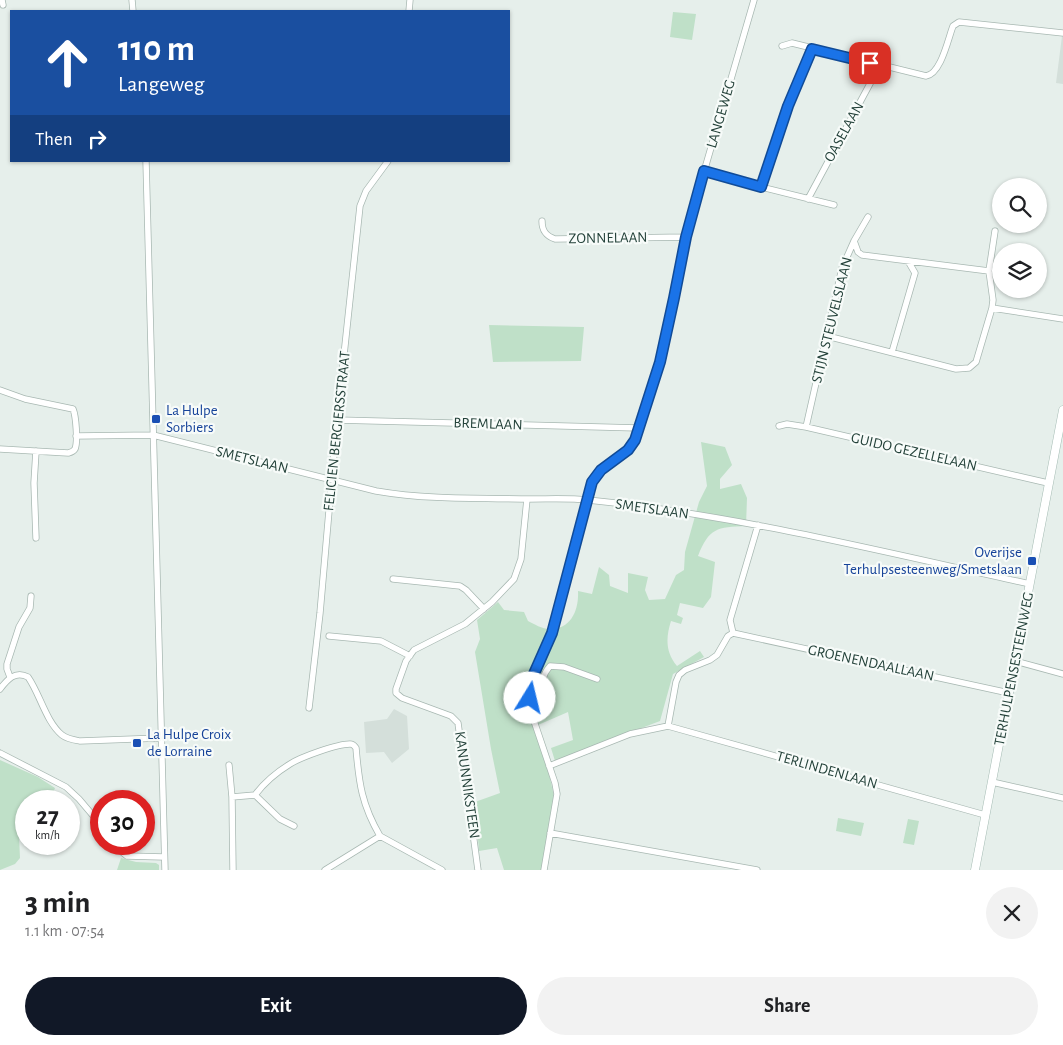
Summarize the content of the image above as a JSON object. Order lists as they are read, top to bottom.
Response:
{
  "streets": {
    "main road": ["TERHULPENSESTEENWEG"],
    "street": [
      "LANGEWEG",
      "OASELAAN",
      "ZONNELAAN",
      "STIJN STEUVELSLAAN",
      "BREMLAAN",
      "FELICIEN BERGIERSSTRAAT",
      "GUIDO GEZELLELAAN",
      "SMETSLAAN",
      "GROENENDAALLAAN",
      "TERLINDENLAAN",
      "KANUNNIKSTEEN"
    ]
  },
  "crossings": [
    ["LANGEWEG", "ZONNELAAN"],
    ["LANGEWEG", "BREMLAAN"],
    ["LANGEWEG", "SMETSLAAN"],
    ["STIJN STEUVELSLAAN", "GUIDO GEZELLELAAN"],
    ["BREMLAAN", "FELICIEN BERGIERSSTRAAT"],
    ["FELICIEN BERGIERSSTRAAT", "SMETSLAAN"],
    ["GUIDO GEZELLELAAN", "TERHULPENSESTEENWEG"],
    ["SMETSLAAN", "TERHULPENSESTEENWEG"],
    ["SMETSLAAN", "KANUNNIKSTEEN"],
    ["GROENENDAALLAAN", "TERHULPENSESTEENWEG"],
    ["TERHULPENSESTEENWEG", "TERLINDENLAAN"]
  ],
  "places": {
    "transit": ["La Hulpe Sorbiers", "Overijse Terhulpsesteenweg/Smetslaan", "La Hulpe Croix de Lorraine"]
  },
  "page": {
    "turn": ["110 m", "Langeweg"],
    "then": "Then",
    "speed": "27 km/h",
    "limit": "30",
    "heading": ["3 min", "1.1 km · 07:54"],
    "buttons": ["Exit", "Share"]
  }
}
